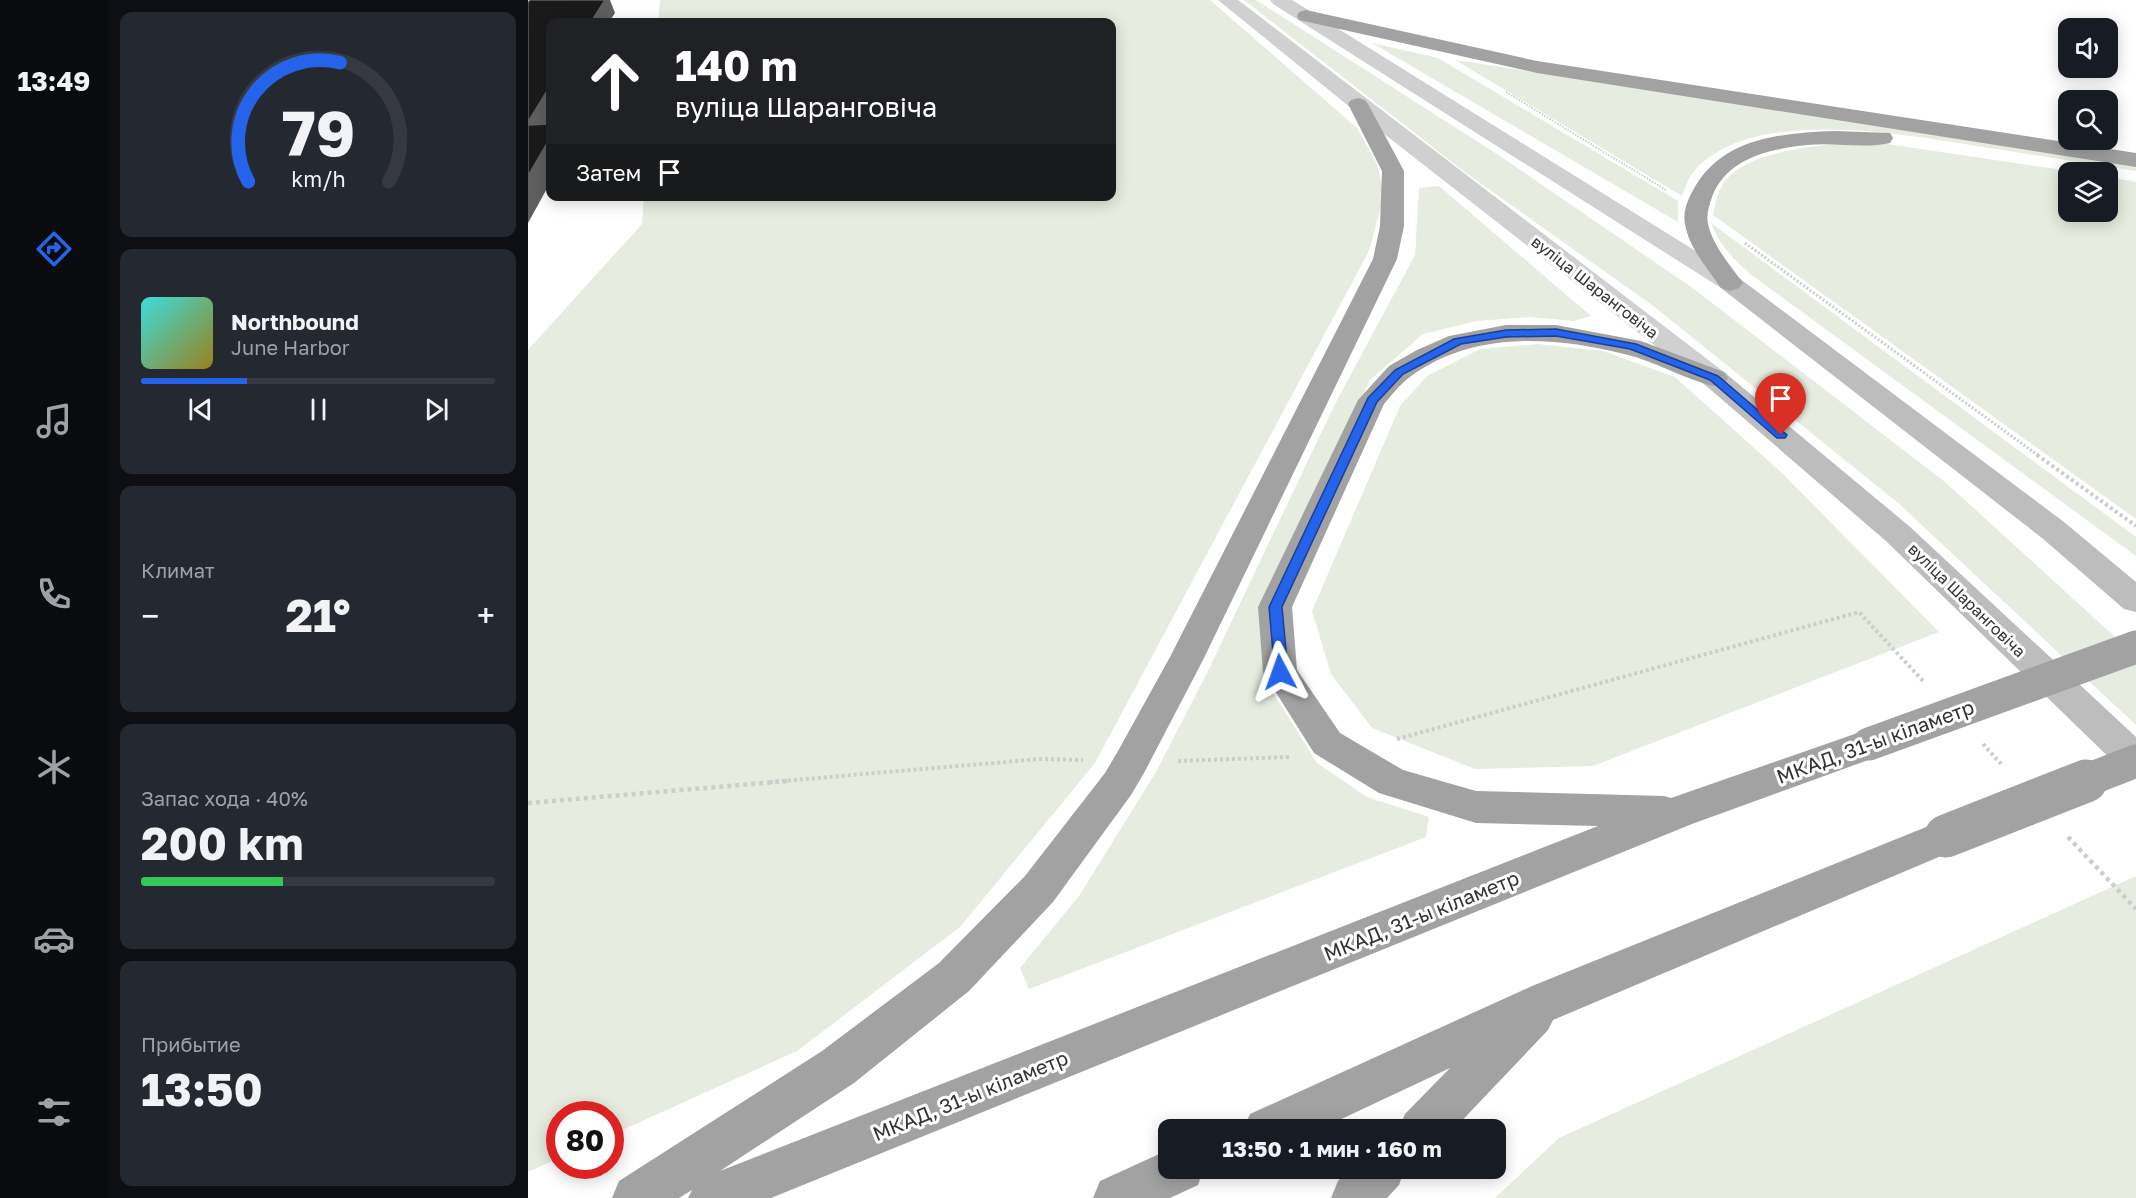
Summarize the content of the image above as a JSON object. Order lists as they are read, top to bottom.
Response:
{
  "streets": {
    "highway": ["МКАД, 31-ы кіламетр"],
    "main road": ["вуліца Шаранговіча"]
  },
  "page": {
    "tabs": "13:49",
    "turn": ["140 m", "вуліца Шаранговіча"],
    "then": "Затем",
    "song": ["Northbound", "June Harbor"],
    "tile": [
      "Климат",
      ["Запас хода · 40%", "200 km"],
      ["Прибытие", "13:50"]
    ],
    "heat": ["−", "21°", "+"],
    "limit": "80",
    "trip": "13:50 · 1 мин · 160 m",
    "gauge": ["79", "km/h"]
  }
}
